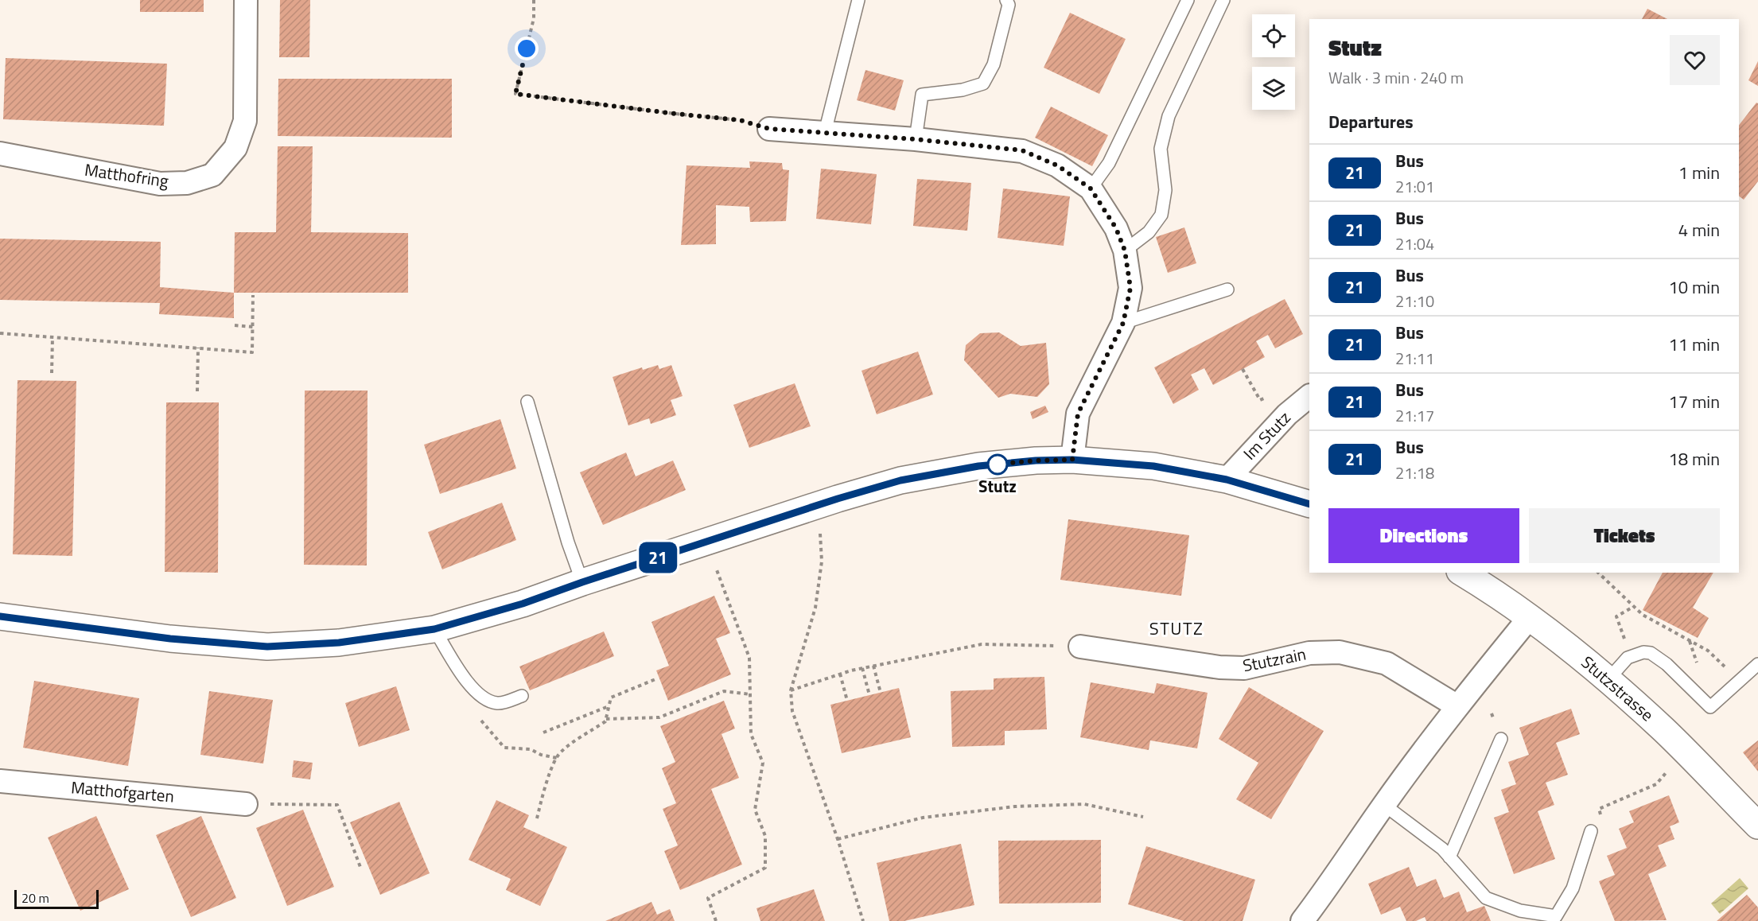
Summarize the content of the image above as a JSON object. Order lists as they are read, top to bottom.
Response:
{
  "streets": {
    "street": [
      "Matthofring",
      "Im Stutz",
      "Stutzrain",
      "Stutzstrasse",
      "Matthofgarten"
    ]
  },
  "districts": ["STUTZ"],
  "places": ["Stutz"],
  "lines": ["bus line 21"],
  "scale_bar": "20 m",
  "page": {
    "on_map": "21",
    "heading": [
      ["Stutz", "Walk · 3 min · 240 m"],
      "Departures"
    ],
    "list": [
      {
        "mark": "21",
        "name": "Bus",
        "note": "21:01",
        "value": "1 min"
      },
      {
        "mark": "21",
        "name": "Bus",
        "note": "21:04",
        "value": "4 min"
      },
      {
        "mark": "21",
        "name": "Bus",
        "note": "21:10",
        "value": "10 min"
      },
      {
        "mark": "21",
        "name": "Bus",
        "note": "21:11",
        "value": "11 min"
      },
      {
        "mark": "21",
        "name": "Bus",
        "note": "21:17",
        "value": "17 min"
      },
      {
        "mark": "21",
        "name": "Bus",
        "note": "21:18",
        "value": "18 min"
      }
    ],
    "buttons": ["Directions", "Tickets"],
    "scale": "20 m"
  }
}
